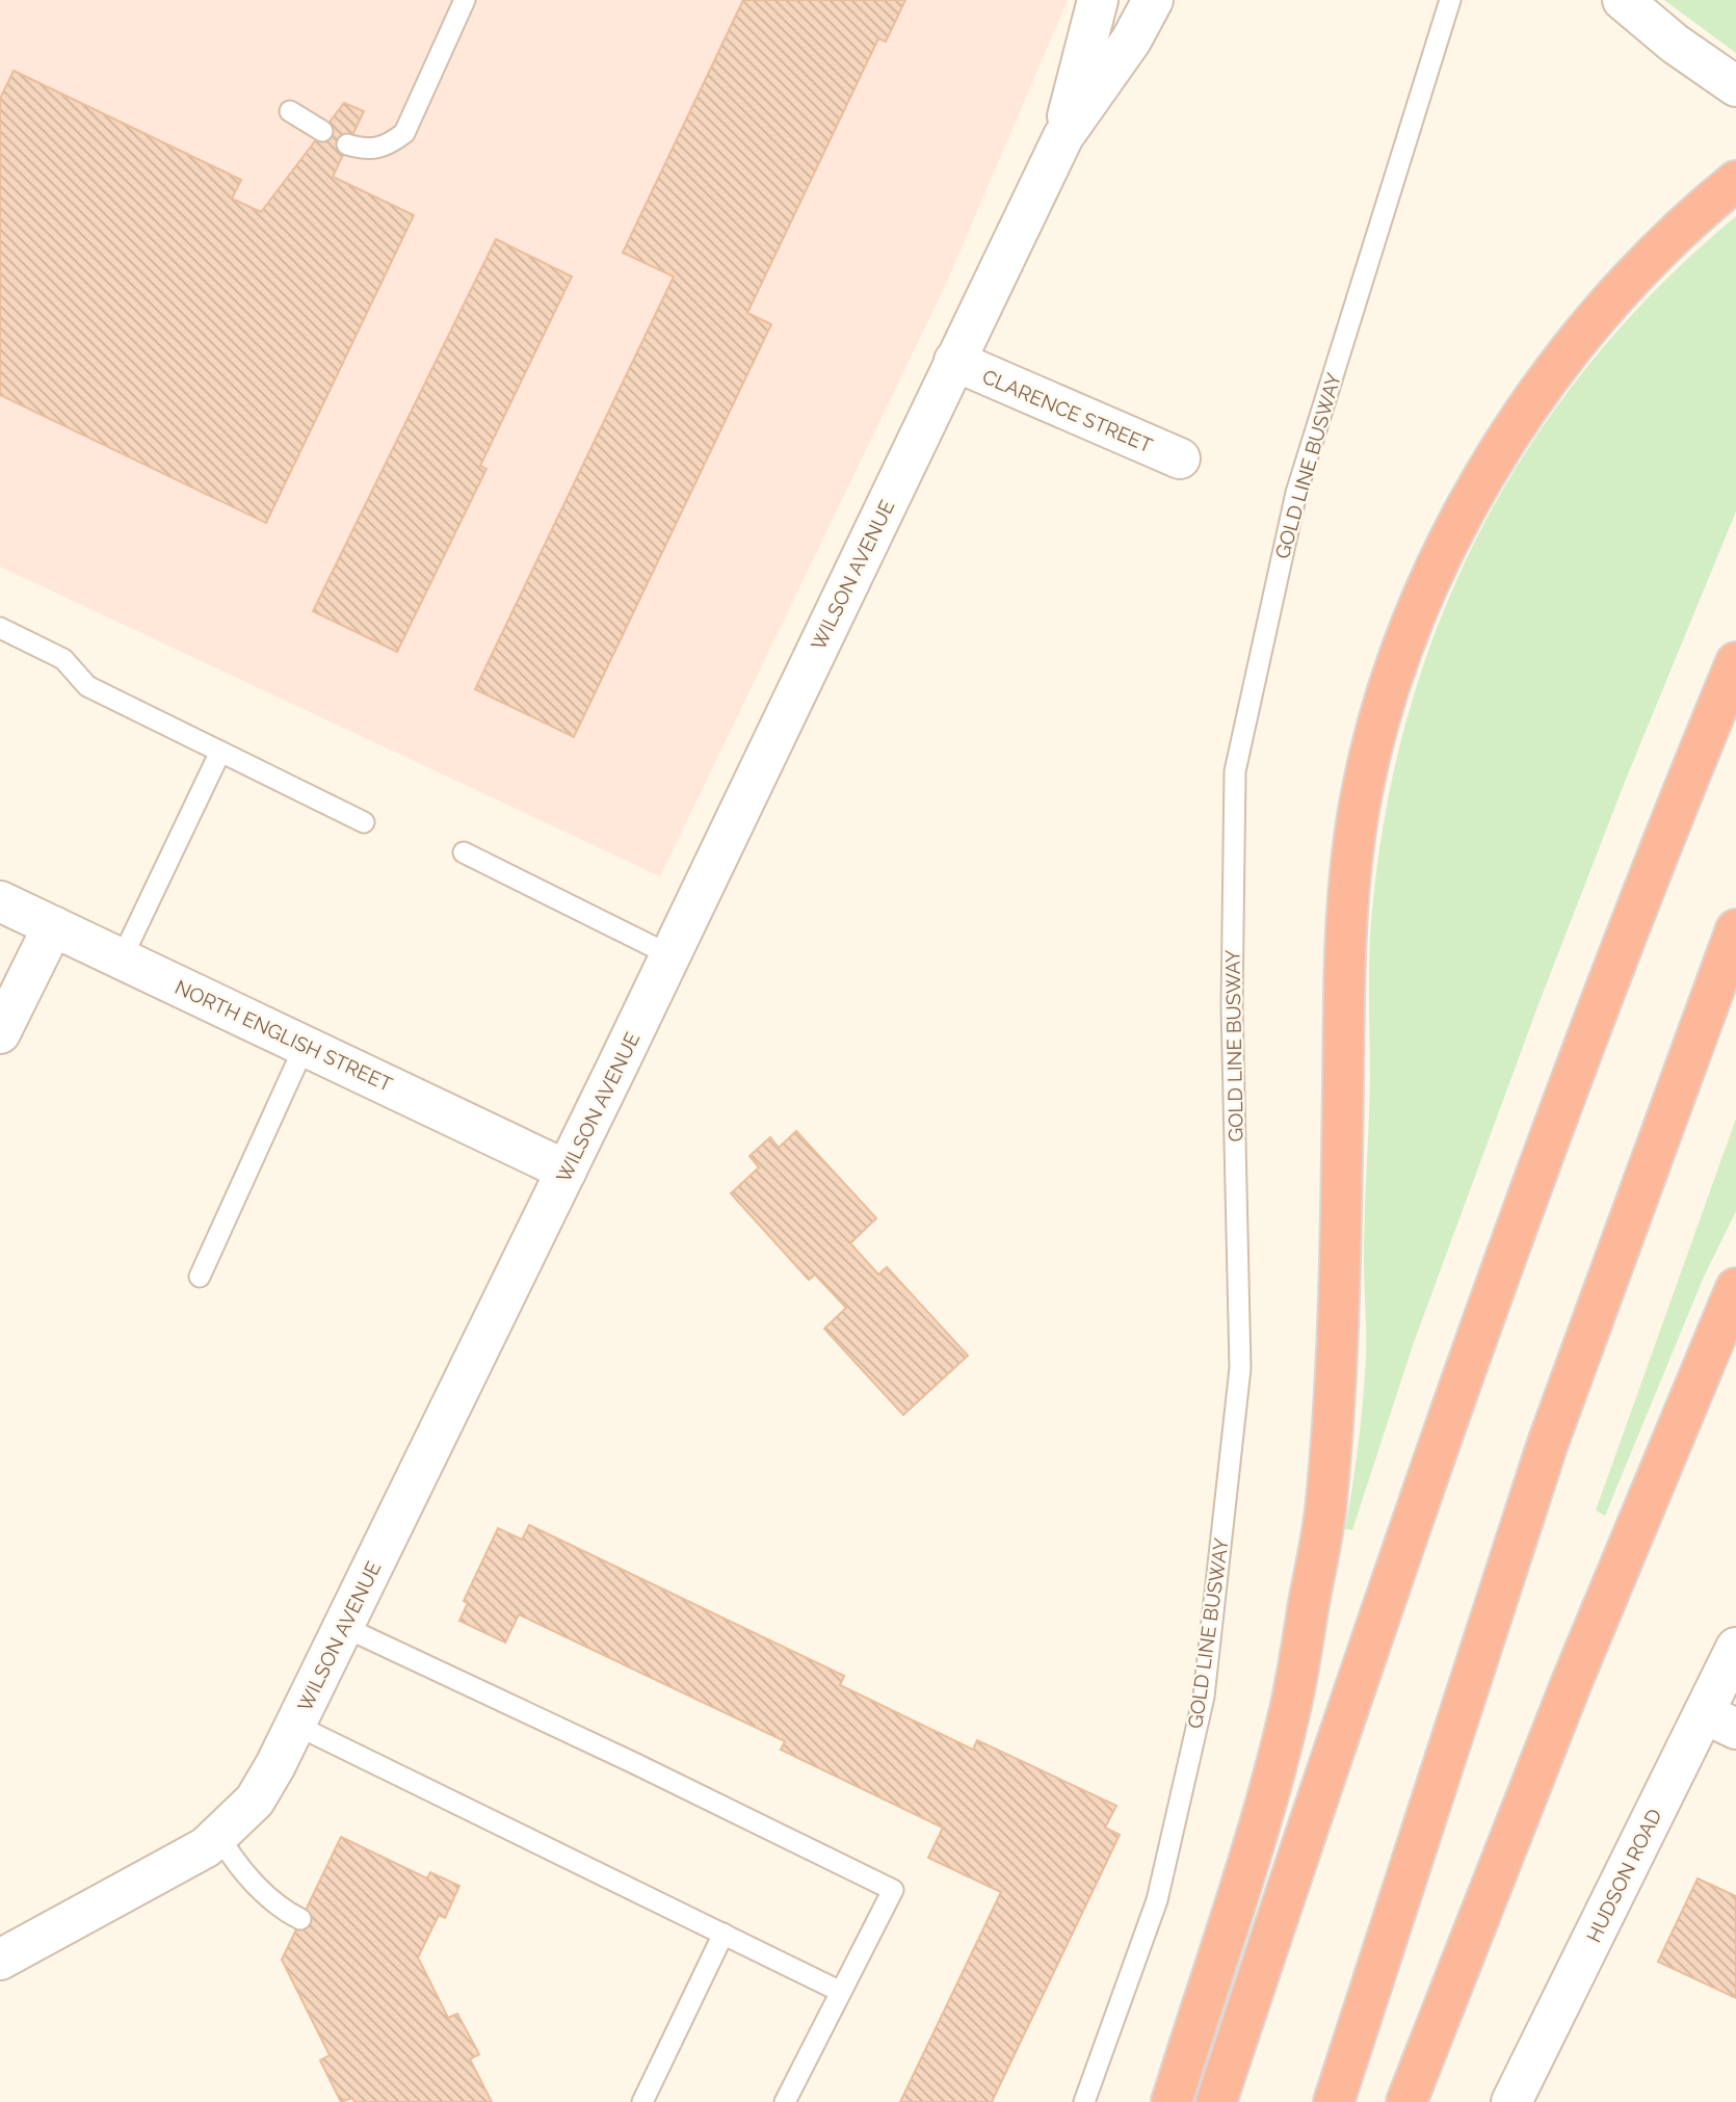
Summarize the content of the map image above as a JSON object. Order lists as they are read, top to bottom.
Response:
{
  "streets": {
    "street": [
      "CLARENCE STREET",
      "WILSON AVENUE",
      "NORTH ENGLISH STREET",
      "HUDSON ROAD"
    ],
    "lane": ["GOLD LINE BUSWAY"]
  },
  "crossings": [
    ["CLARENCE STREET", "WILSON AVENUE"],
    ["WILSON AVENUE", "NORTH ENGLISH STREET"]
  ]
}
